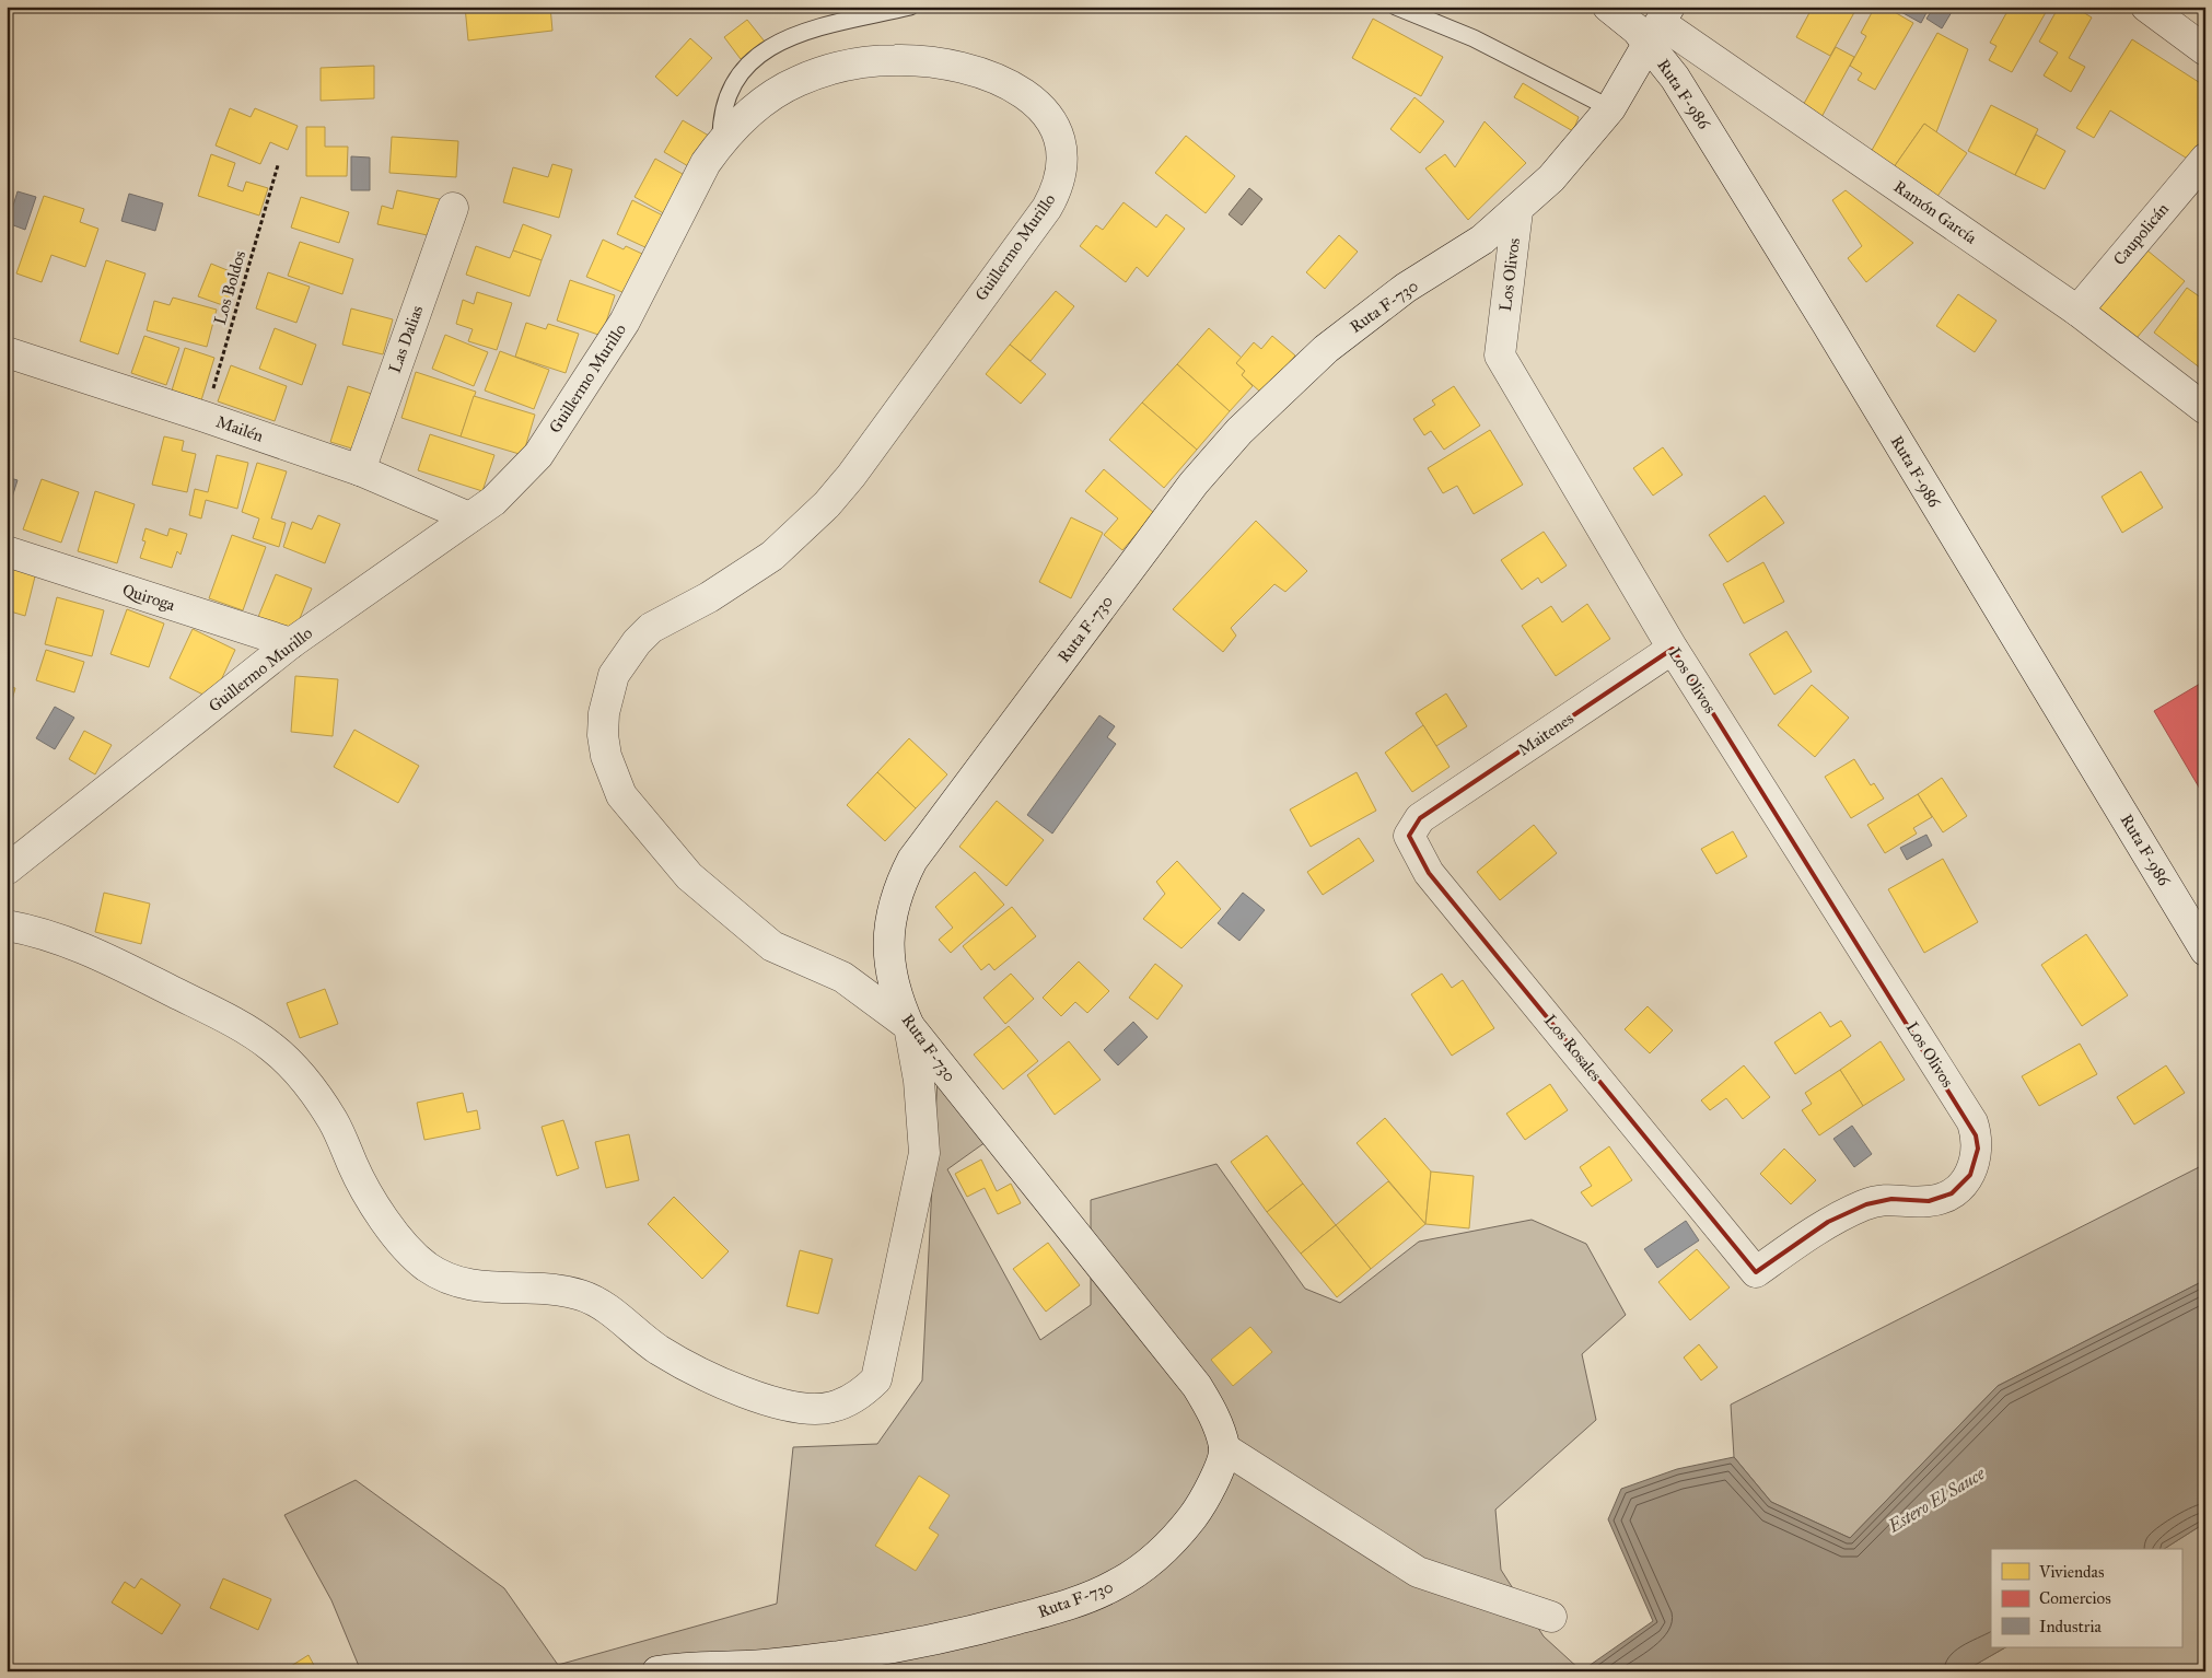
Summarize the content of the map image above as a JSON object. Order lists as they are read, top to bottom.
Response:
{
  "streets": {
    "street": [
      "Ruta F-986",
      "Ramón García",
      "Caupolicán",
      "Guillermo Murillo",
      "Los Olivos",
      "Ruta F-730",
      "Las Dalias",
      "Mailén",
      "Quiroga",
      "Maitenes",
      "Los Rosales"
    ],
    "path": ["Los Boldos"]
  },
  "crossings": [
    ["Ruta F-986", "Ramón García"],
    ["Ruta F-986", "Ruta F-730"],
    ["Ramón García", "Caupolicán"],
    ["Ramón García", "Ruta F-730"],
    ["Guillermo Murillo", "Ruta F-730"],
    ["Guillermo Murillo", "Mailén"],
    ["Guillermo Murillo", "Quiroga"],
    ["Los Olivos", "Ruta F-730"],
    ["Los Olivos", "Maitenes"],
    ["Los Olivos", "Los Rosales"],
    ["Los Boldos", "Mailén"],
    ["Las Dalias", "Mailén"],
    ["Maitenes", "Los Rosales"]
  ],
  "water": ["Estero El Sauce"],
  "legend": ["Viviendas", "Comercios", "Industria"]
}
